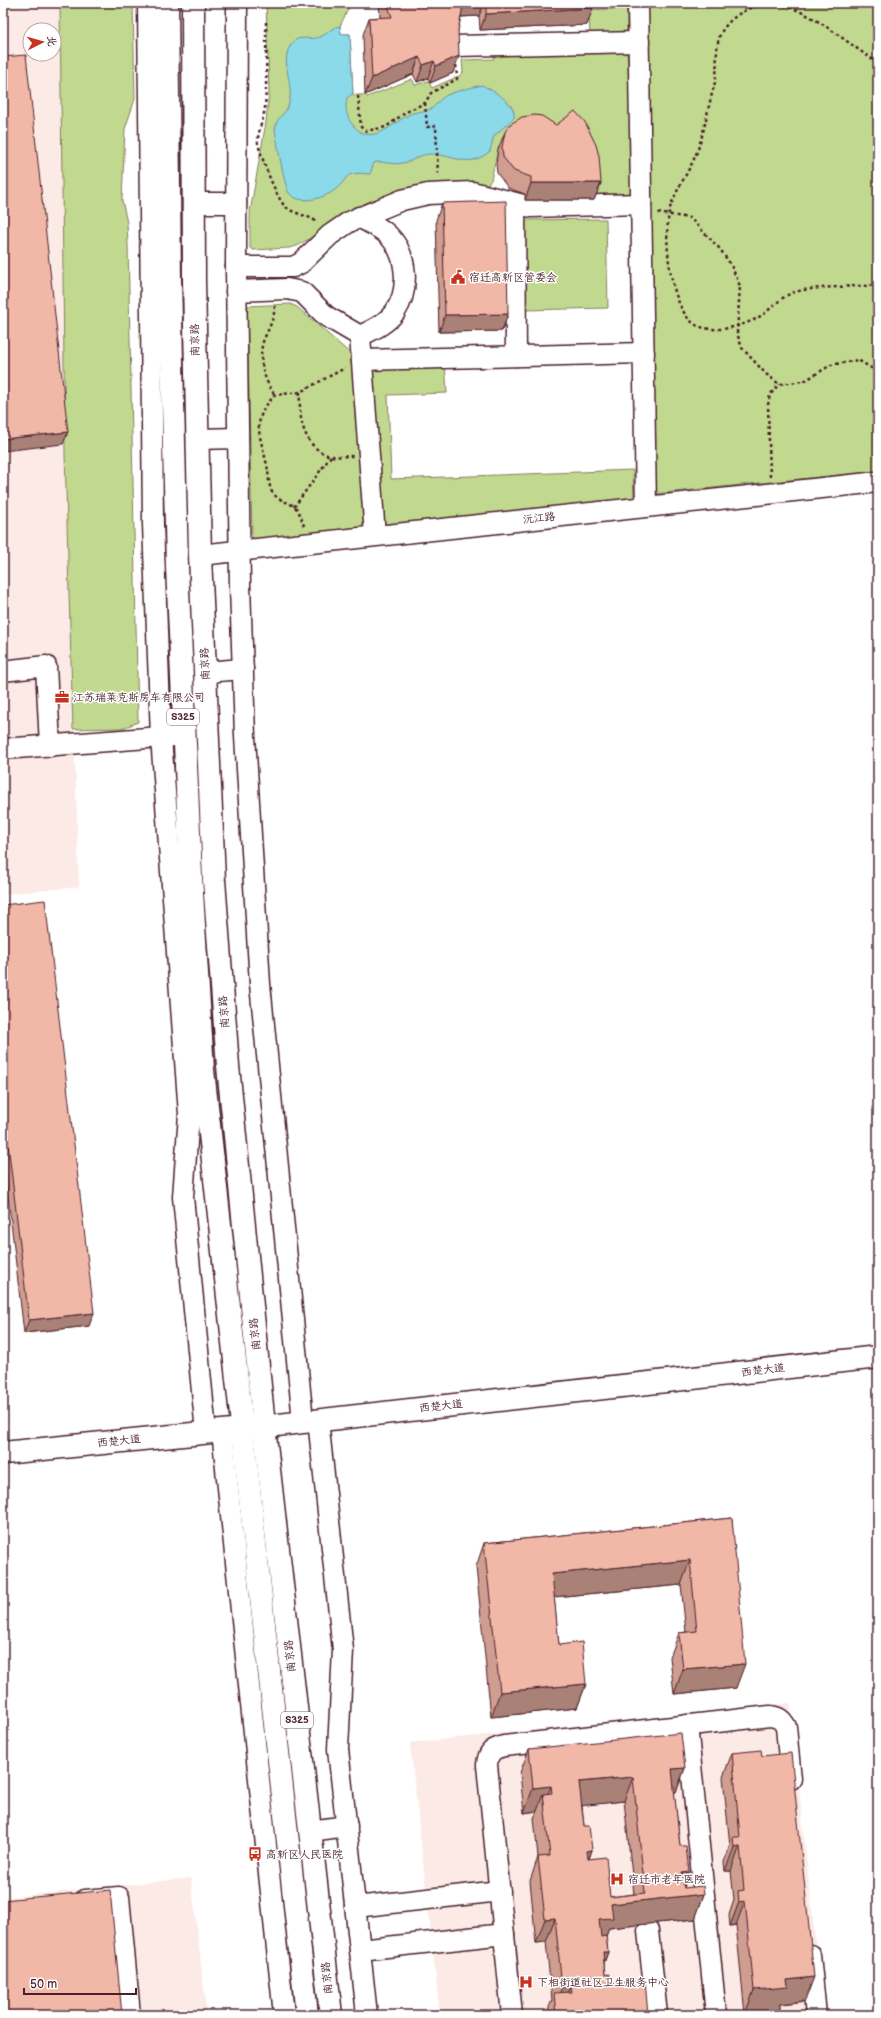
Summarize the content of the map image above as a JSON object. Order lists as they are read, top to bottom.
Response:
{
  "streets": {
    "main road": ["南京路", "S325", "西楚大道"],
    "street": ["沅江路"]
  },
  "crossings": [
    ["南京路", "沅江路"],
    ["南京路", "西楚大道"]
  ],
  "places": {
    "public building": ["宿迁高新区管委会"],
    "office": ["江苏瑞莱克斯房车有限公司"],
    "bus stop": ["高新区人民医院"],
    "hospital": ["宿迁市老年医院", "下相街道社区卫生服务中心"]
  },
  "scale_bar": "50 m",
  "north": "right"
}
